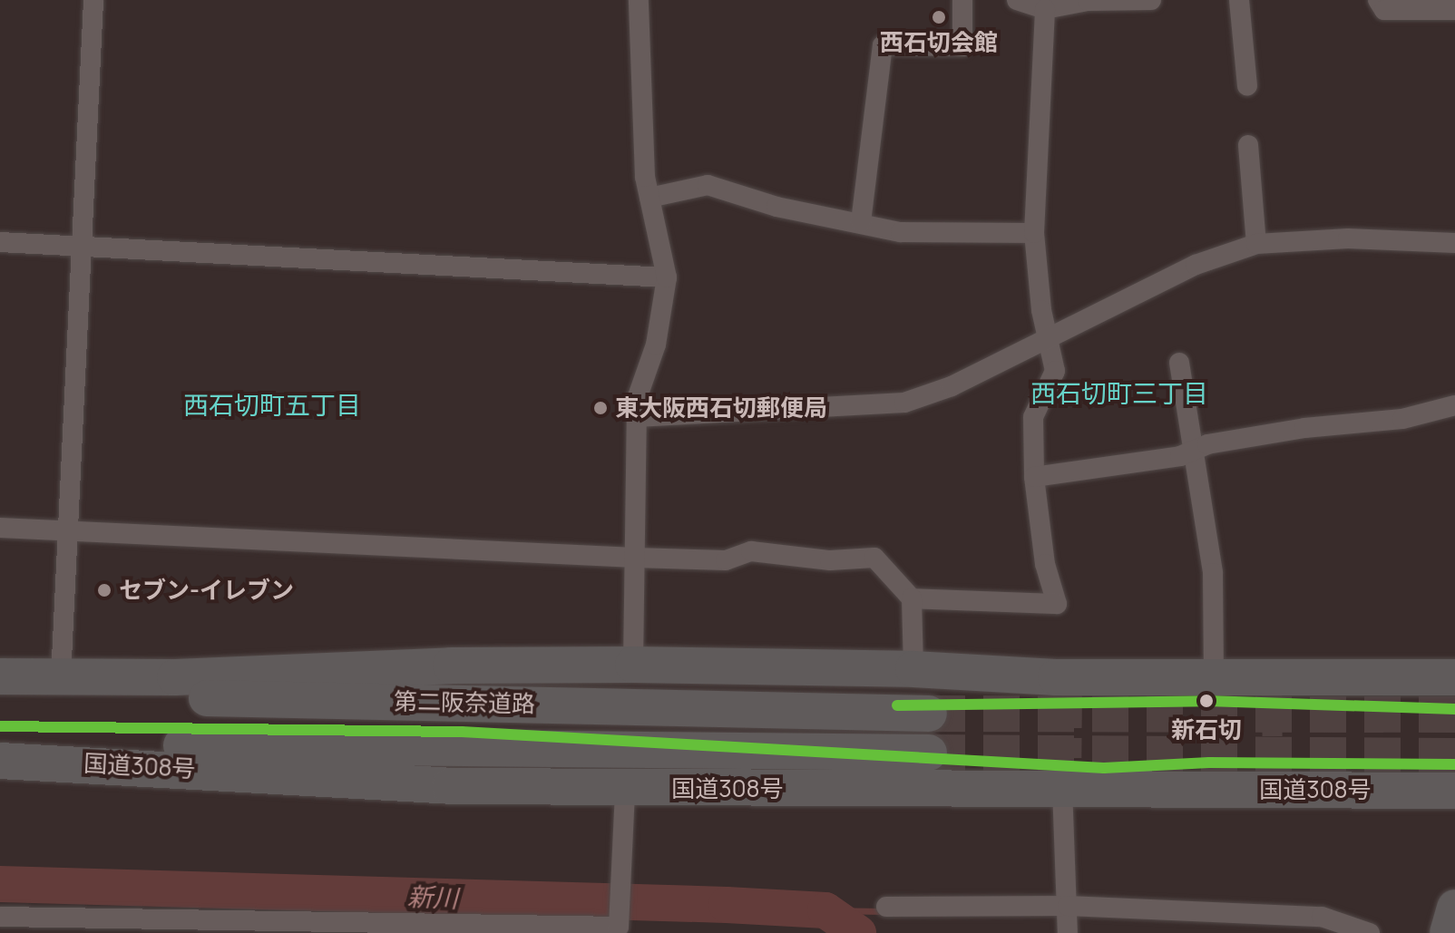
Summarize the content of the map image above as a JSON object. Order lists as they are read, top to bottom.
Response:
{
  "streets": {
    "highway": ["第二阪奈道路", "国道308号"]
  },
  "crossings": [
    ["第二阪奈道路", "国道308号"]
  ],
  "districts": ["西石切町三丁目", "西石切町五丁目"],
  "water": ["新川"],
  "places": [
    "西石切会館",
    "東大阪西石切郵便局",
    "セブン-イレブン",
    "新石切"
  ]
}
